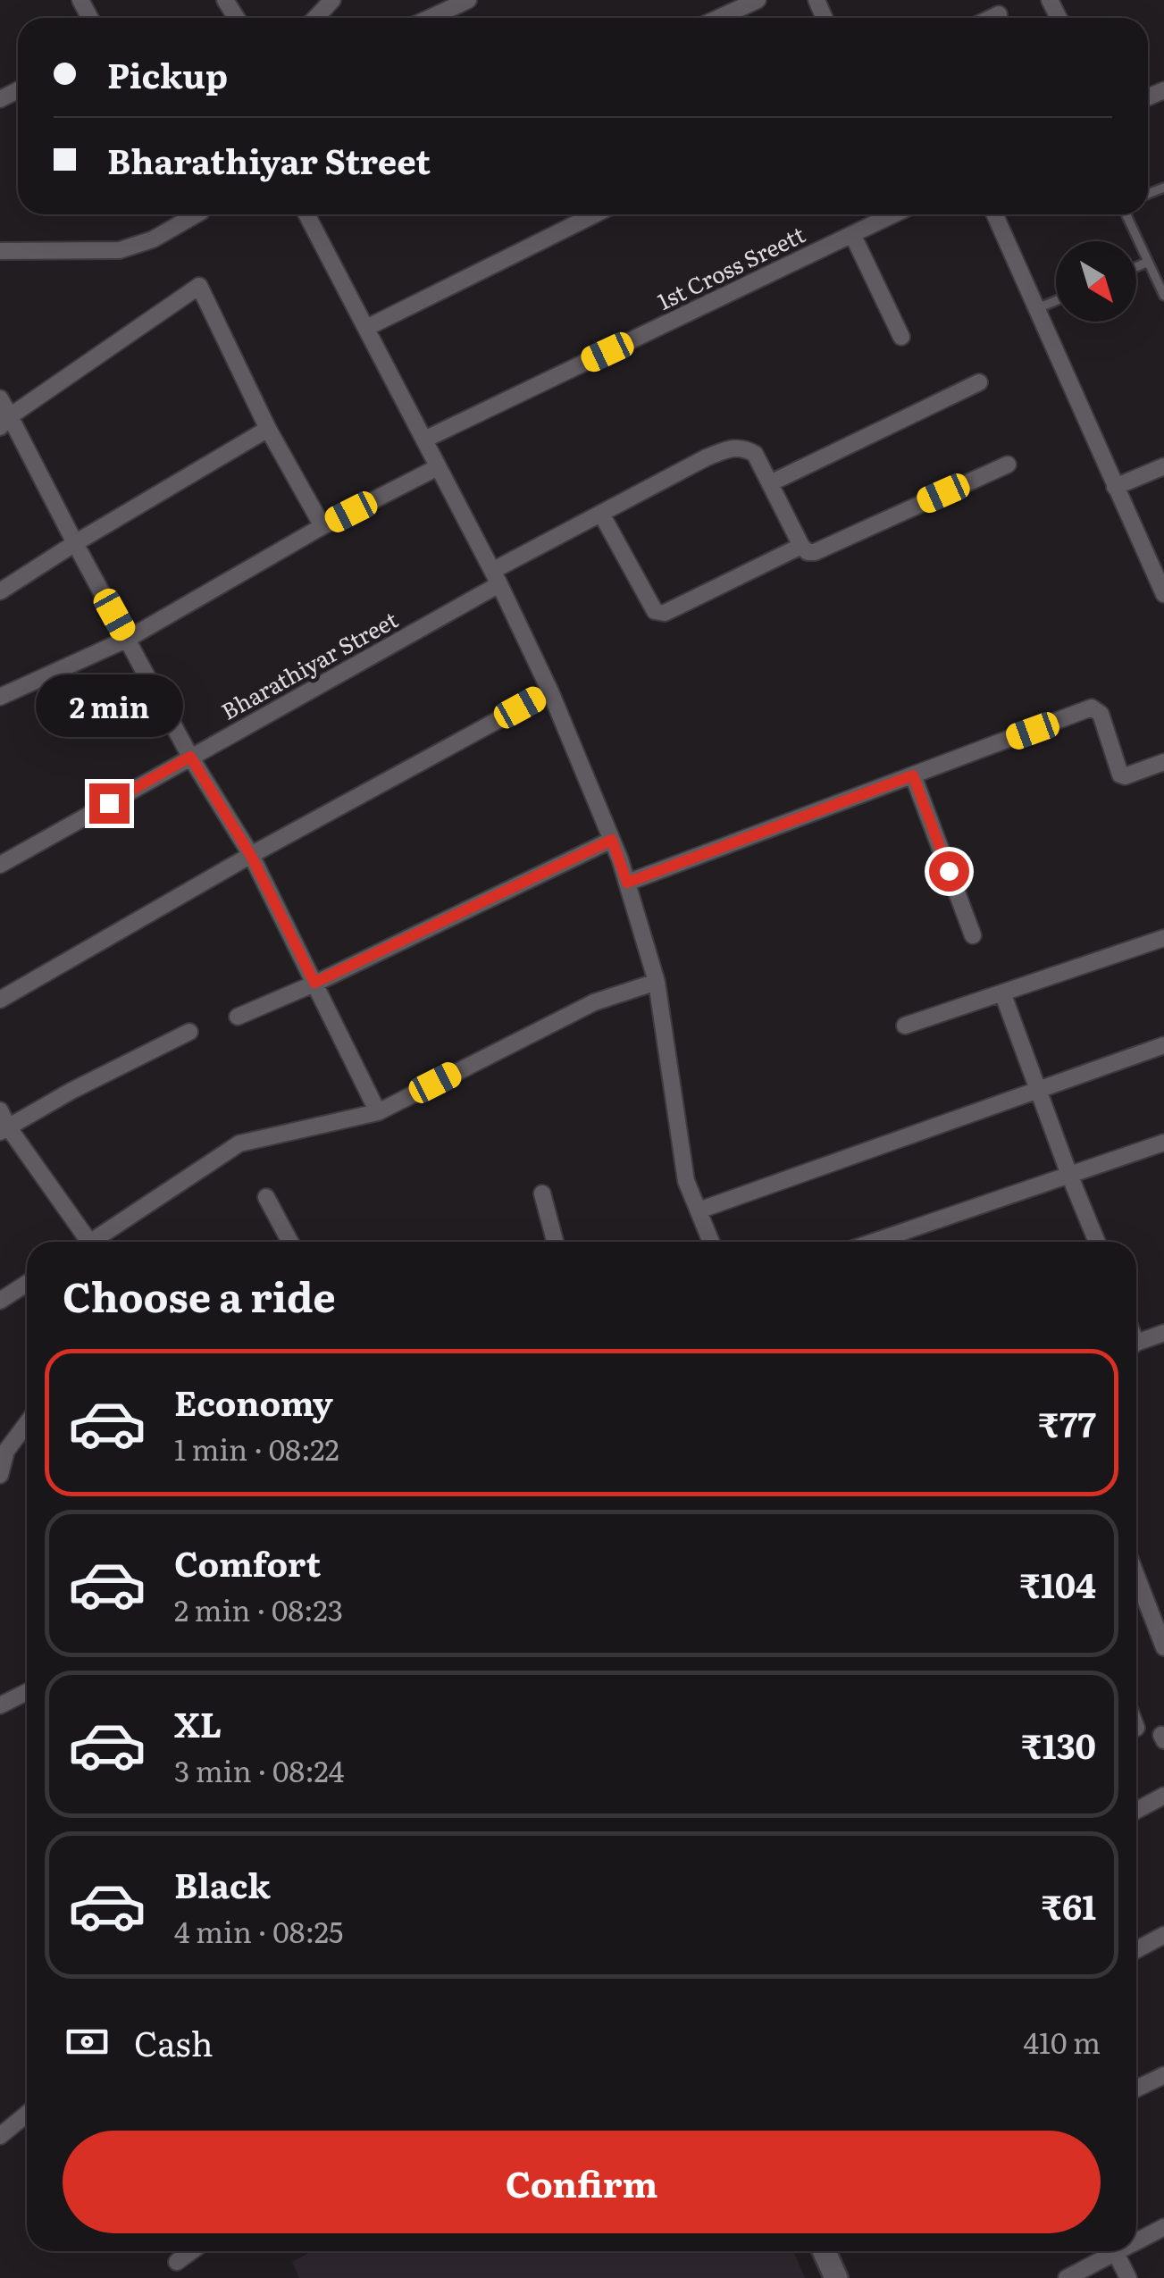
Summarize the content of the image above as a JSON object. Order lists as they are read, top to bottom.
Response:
{
  "streets": {
    "street": ["1st Cross Sreett", "Bharathiyar Street"]
  },
  "north": "bottom right",
  "page": {
    "banner": ["Pickup", "Bharathiyar Street"],
    "bubble": "2 min",
    "heading": "Choose a ride",
    "list": [
      {
        "name": "Economy",
        "note": "1 min · 08:22",
        "value": "₹77"
      },
      {
        "name": "Comfort",
        "note": "2 min · 08:23",
        "value": "₹104"
      },
      {
        "name": "XL",
        "note": "3 min · 08:24",
        "value": "₹130"
      },
      {
        "name": "Black",
        "note": "4 min · 08:25",
        "value": "₹61"
      }
    ],
    "pay": ["Cash", "410 m"],
    "buttons": "Confirm"
  }
}
